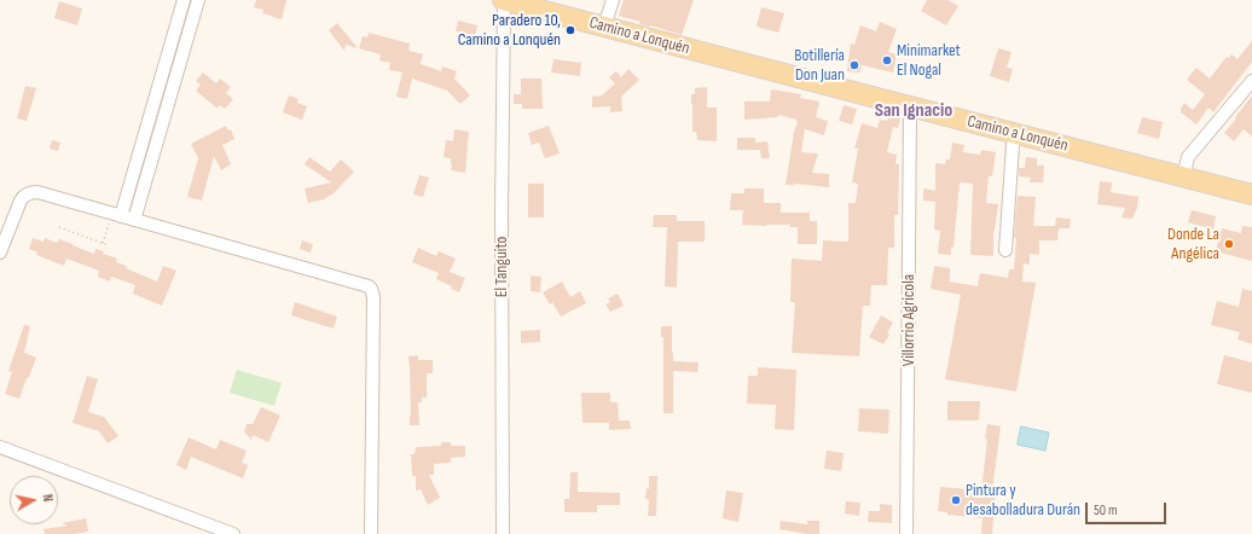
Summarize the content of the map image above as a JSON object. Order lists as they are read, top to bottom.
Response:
{
  "streets": {
    "main road": ["Camino a Lonquén"],
    "street": ["El Tanguito", "Villorrio Agrícola"]
  },
  "crossings": [
    ["Camino a Lonquén", "El Tanguito"],
    ["Camino a Lonquén", "Villorrio Agrícola"]
  ],
  "districts": ["San Ignacio"],
  "places": [
    "Paradero 10, Camino a Lonquén",
    "Minimarket El Nogal",
    "Botillería Don Juan",
    "Donde La Angélica",
    "Pintura y desabolladura Durán"
  ],
  "scale_bar": "50 m",
  "north": "right"
}
